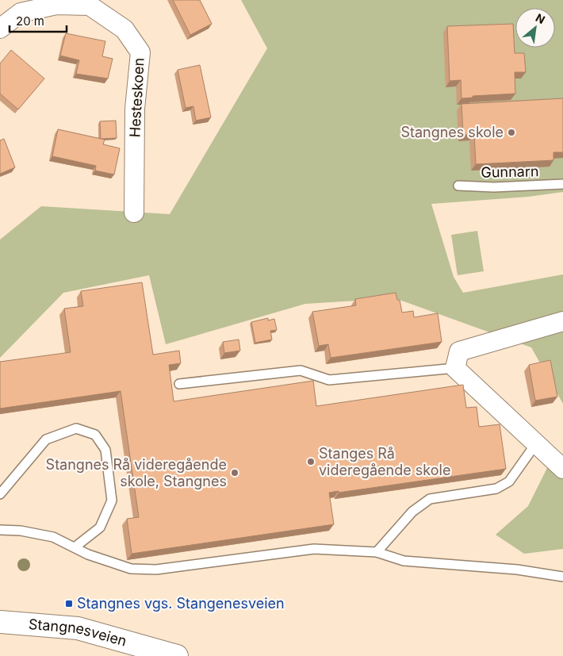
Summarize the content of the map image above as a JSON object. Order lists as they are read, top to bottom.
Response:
{
  "streets": {
    "main road": ["Stangnesveien"],
    "street": ["Hesteskoen"],
    "lane": ["Gunnarn"]
  },
  "places": {
    "other": ["Stangnes skole", "Stanges Rå videregående skole", "Stangnes Rå videregående skole, Stangnes"],
    "transit": ["Stangnes vgs. Stangenesveien"]
  },
  "scale_bar": "20 m",
  "north": "top right"
}
